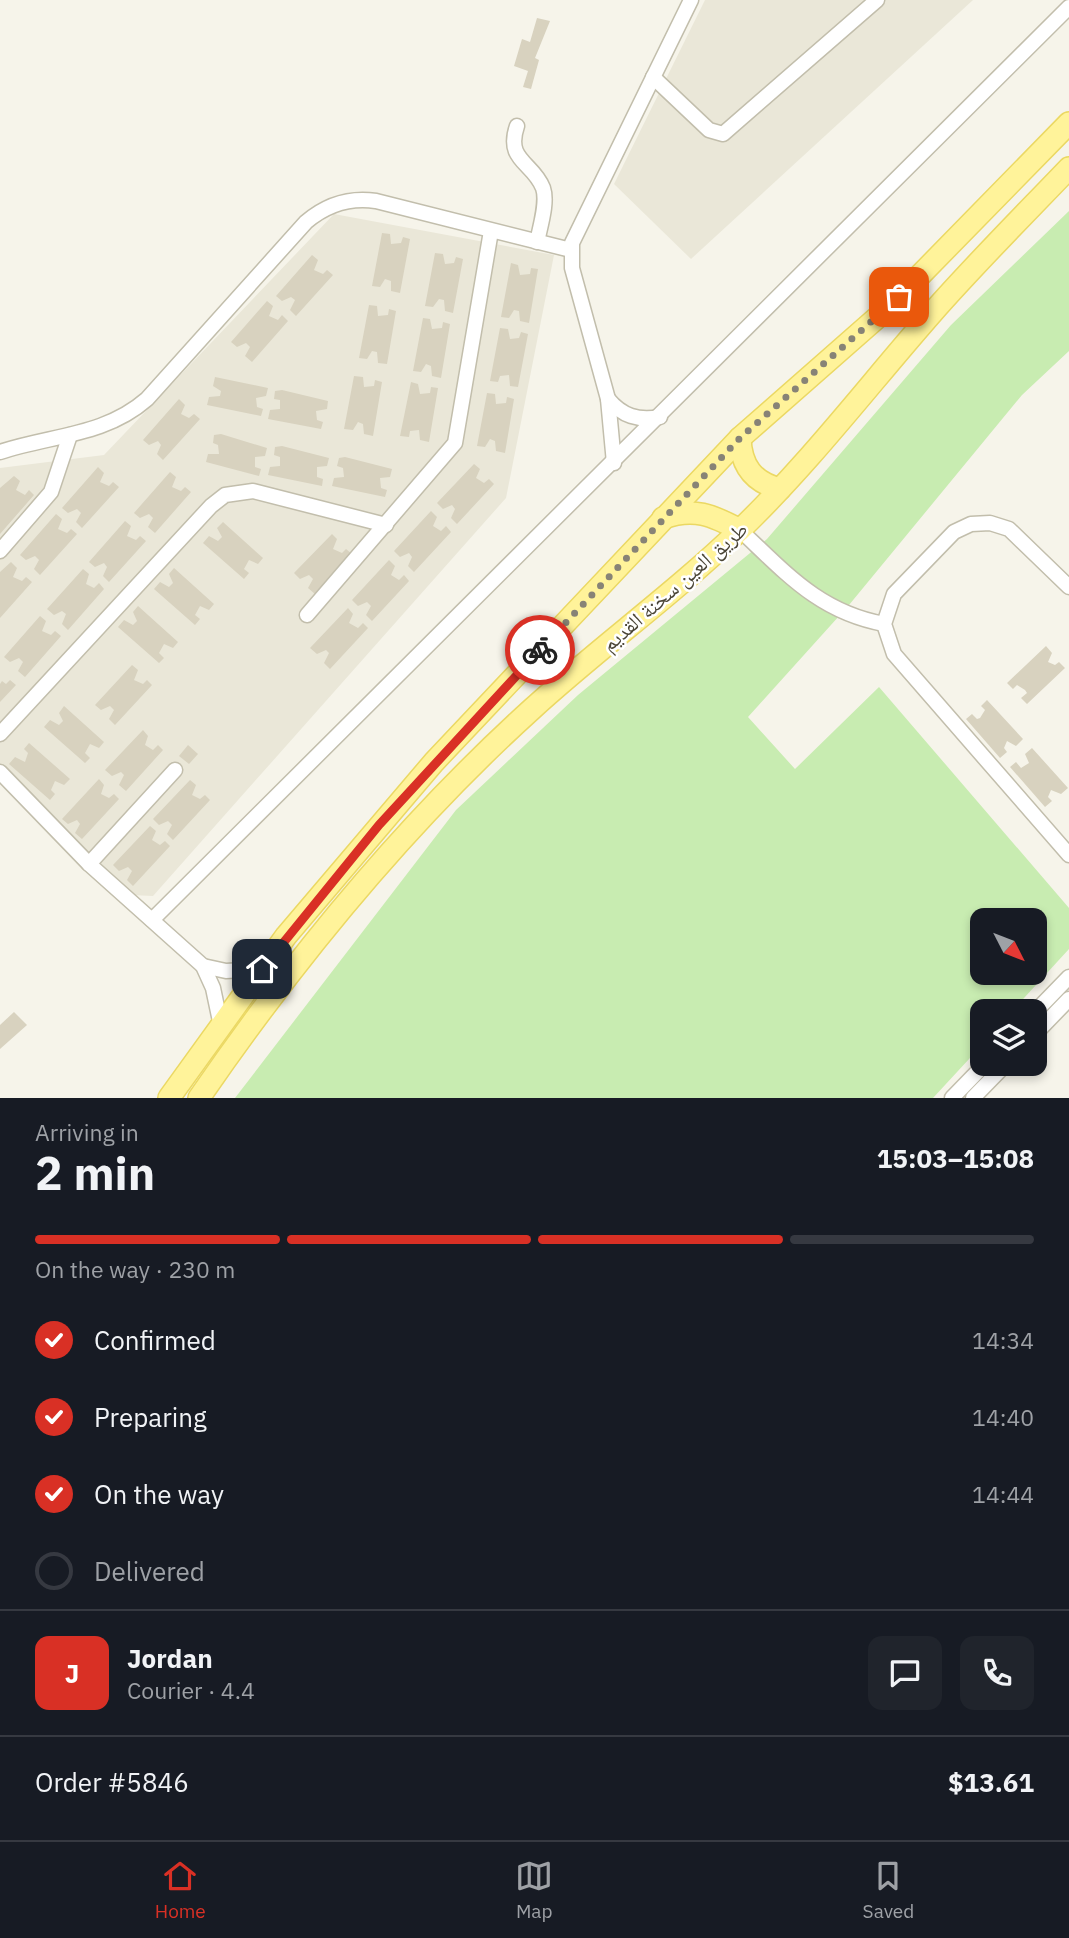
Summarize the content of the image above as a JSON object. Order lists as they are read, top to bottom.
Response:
{
  "streets": {
    "main road": ["طريق العين سخنة القديم"]
  },
  "north": "bottom right",
  "page": {
    "heading": ["2 min", "Arriving in", "15:03–15:08"],
    "panel": [
      "Jordan",
      "Courier · 4.4",
      "Order #5846",
      "$13.61"
    ],
    "bar": "On the way · 230 m",
    "list": [
      ["Confirmed", "14:34"],
      ["Preparing", "14:40"],
      ["On the way", "14:44"],
      "Delivered"
    ],
    "round": "J",
    "tabs": ["Home", "Map", "Saved"]
  }
}
